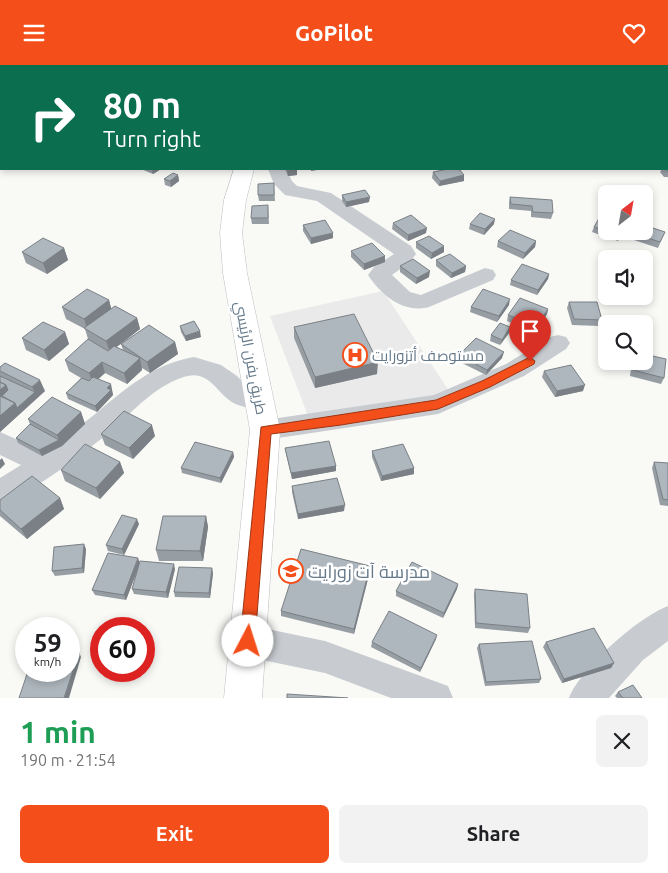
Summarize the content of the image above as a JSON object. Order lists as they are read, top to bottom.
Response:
{
  "streets": {
    "main road": ["طريق يفرن الرئيسي"]
  },
  "places": {
    "hospital": ["مستوصف أتزورايت"],
    "school or university": ["مدرسة آت زورايت"]
  },
  "north": "top right",
  "page": {
    "header": "GoPilot",
    "turn": ["80 m", "Turn right"],
    "speed": "59 km/h",
    "limit": "60",
    "heading": ["1 min", "190 m · 21:54"],
    "buttons": ["Exit", "Share"]
  }
}
